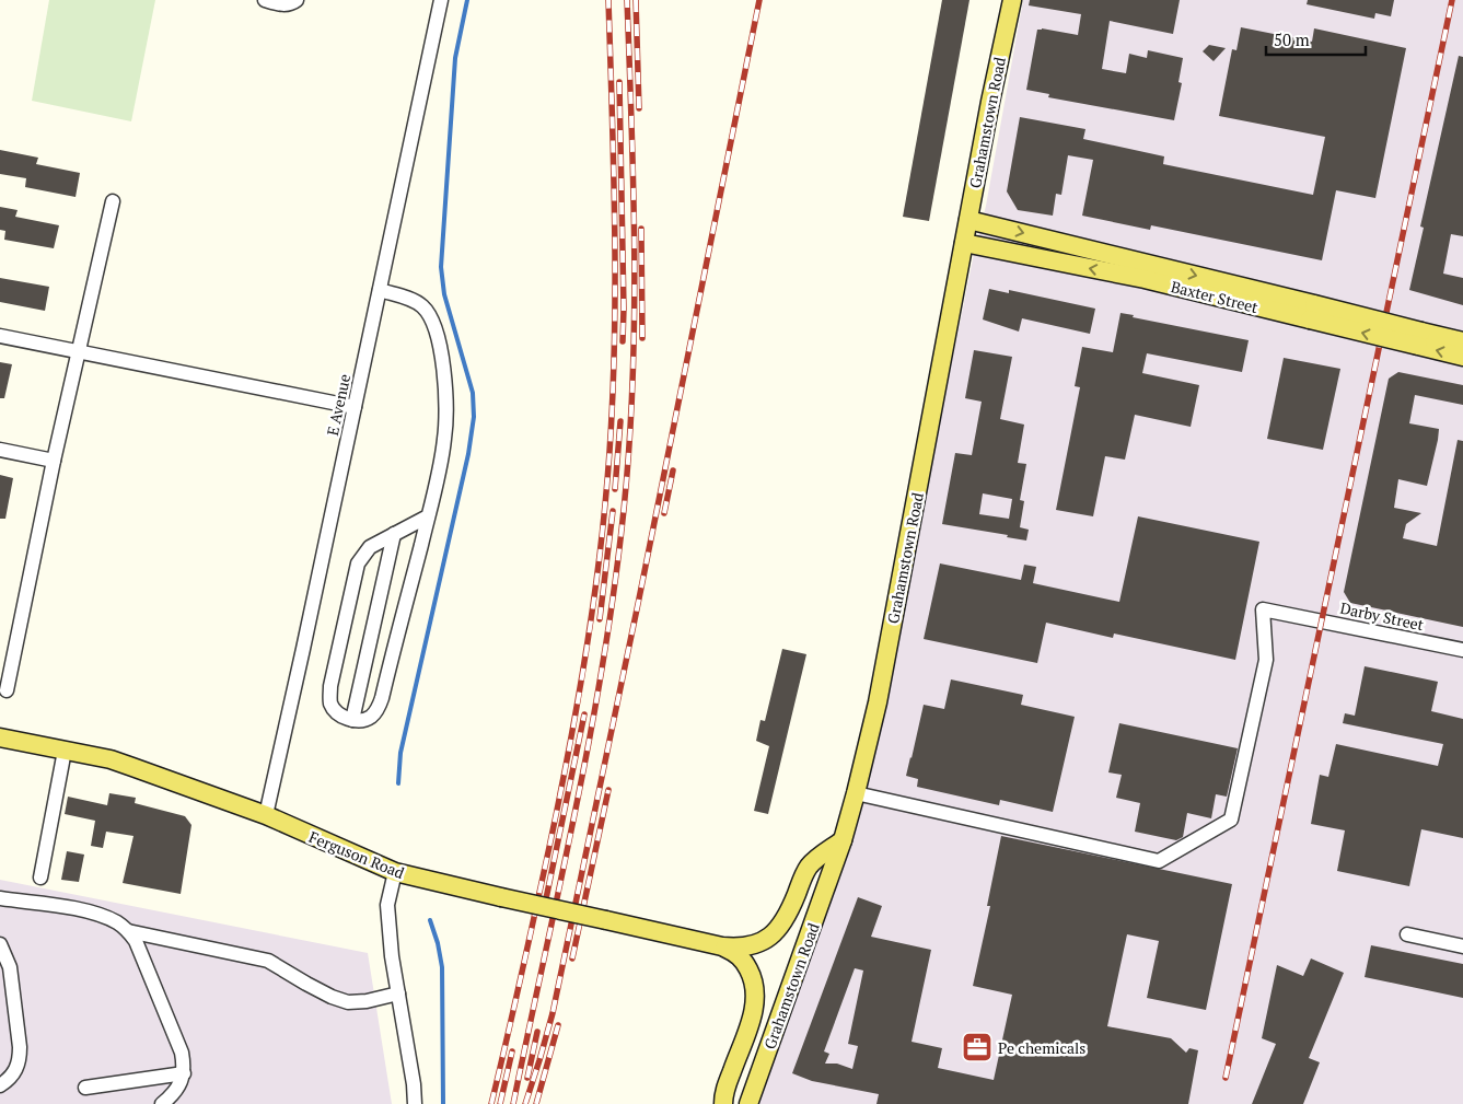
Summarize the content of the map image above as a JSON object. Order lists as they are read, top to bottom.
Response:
{
  "streets": {
    "main road": ["Grahamstown Road", "Baxter Street", "Ferguson Road"],
    "street": ["E Avenue", "Darby Street"]
  },
  "crossings": [
    ["Grahamstown Road", "Baxter Street"],
    ["Grahamstown Road", "Darby Street"],
    ["Grahamstown Road", "Ferguson Road"],
    ["E Avenue", "Ferguson Road"]
  ],
  "places": {
    "office": ["Pe chemicals"]
  },
  "scale_bar": "50 m"
}
